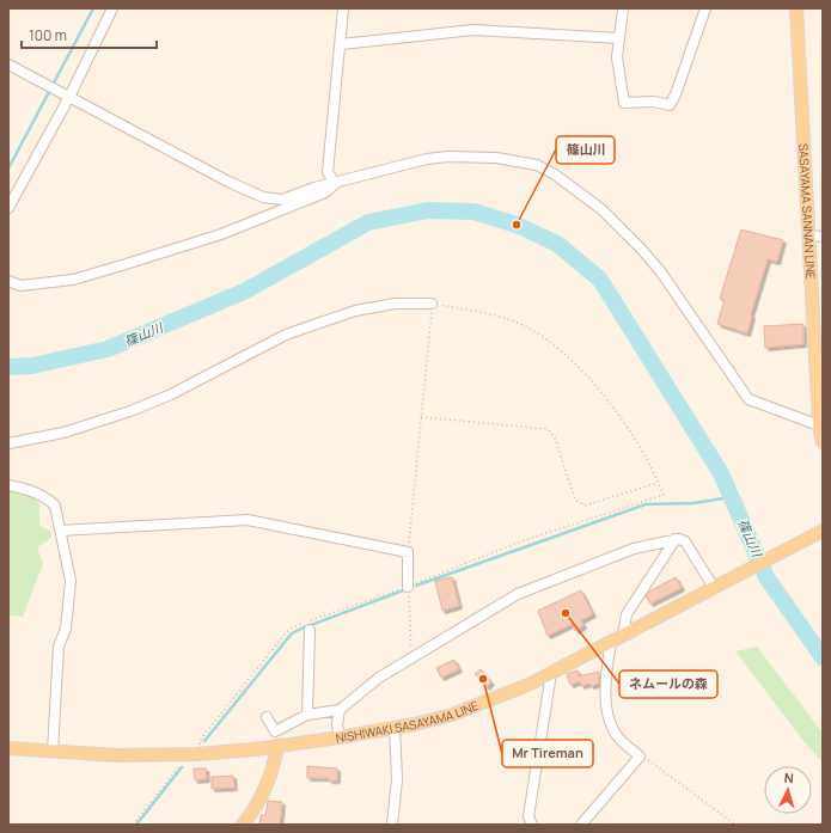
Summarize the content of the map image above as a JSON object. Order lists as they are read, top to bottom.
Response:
{
  "streets": {
    "main road": ["SASAYAMA SANNAN LINE", "NISHIWAKI SASAYAMA LINE"]
  },
  "water": ["篠山川"],
  "places": ["篠山川", "ネムールの森", "Mr Tireman"],
  "scale_bar": "100 m",
  "north": "top"
}
